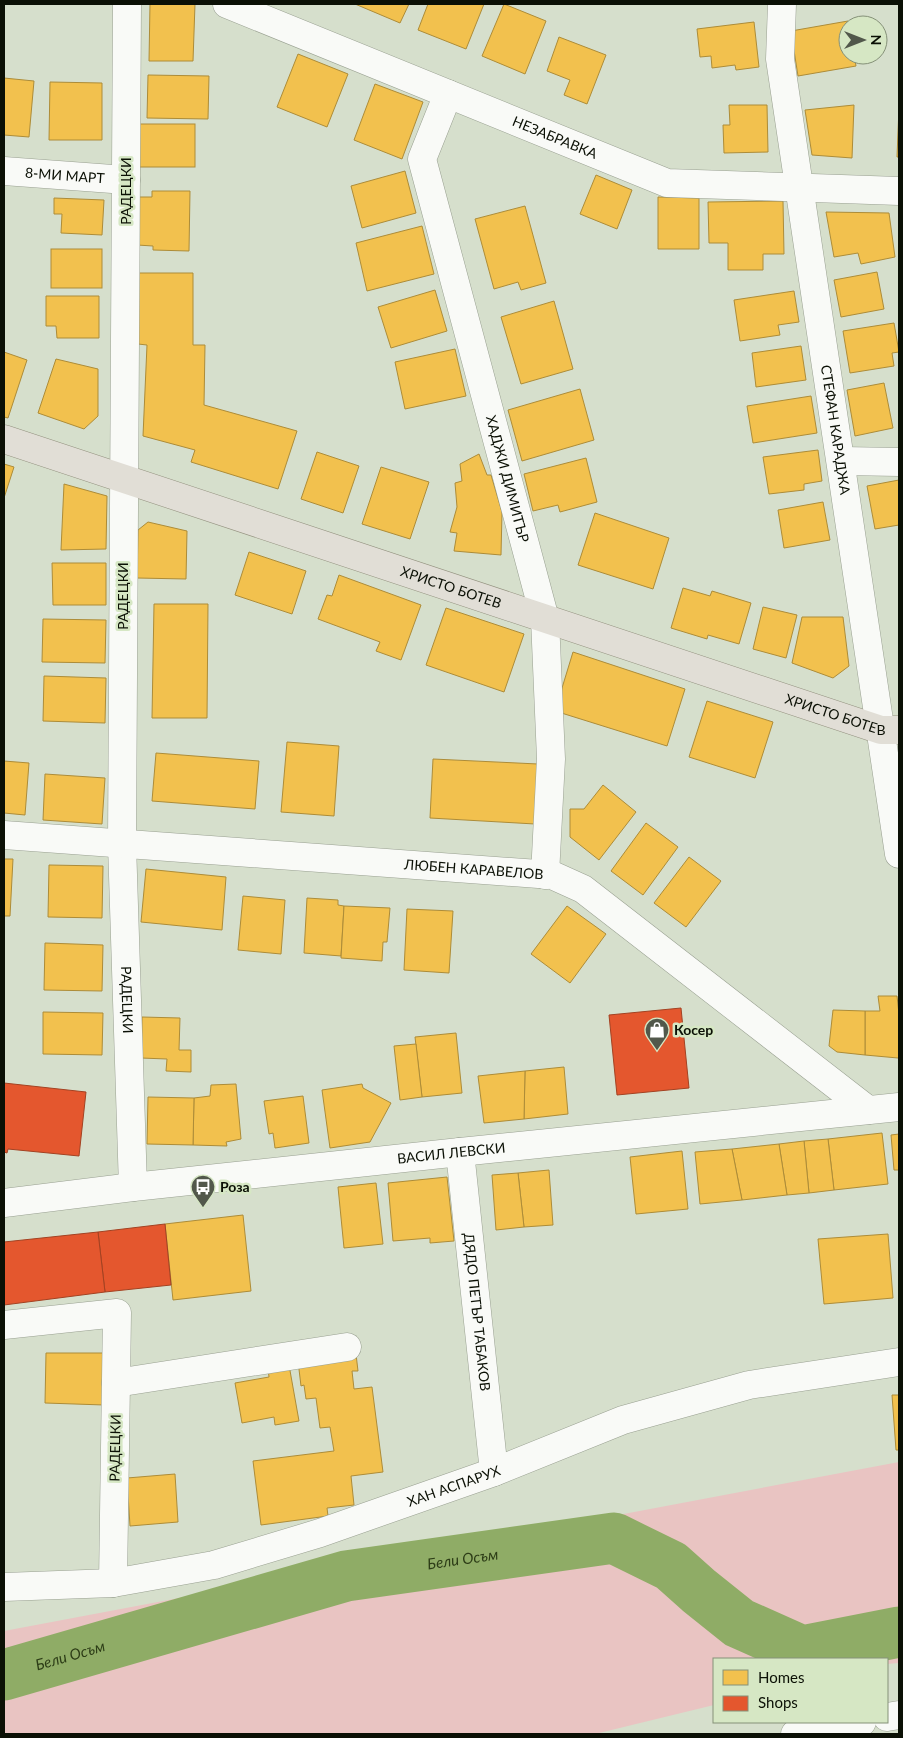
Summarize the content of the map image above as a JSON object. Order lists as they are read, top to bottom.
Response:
{
  "streets": {
    "main road": ["ХРИСТО БОТЕВ"],
    "street": [
      "НЕЗАБРАВКА",
      "8-МИ МАРТ",
      "РАДЕЦКИ",
      "СТЕФАН КАРАДЖА",
      "ХАДЖИ ДИМИТЪР",
      "ЛЮБЕН КАРАВЕЛОВ",
      "ВАСИЛ ЛЕВСКИ",
      "ДЯДО ПЕТЪР ТАБАКОВ",
      "ХАН АСПАРУХ"
    ]
  },
  "crossings": [
    ["НЕЗАБРАВКА", "СТЕФАН КАРАДЖА"],
    ["НЕЗАБРАВКА", "ХАДЖИ ДИМИТЪР"],
    ["8-МИ МАРТ", "РАДЕЦКИ"],
    ["РАДЕЦКИ", "ХРИСТО БОТЕВ"],
    ["РАДЕЦКИ", "ЛЮБЕН КАРАВЕЛОВ"],
    ["РАДЕЦКИ", "ВАСИЛ ЛЕВСКИ"],
    ["РАДЕЦКИ", "ХАН АСПАРУХ"],
    ["СТЕФАН КАРАДЖА", "ХРИСТО БОТЕВ"],
    ["ХАДЖИ ДИМИТЪР", "ХРИСТО БОТЕВ"],
    ["ХАДЖИ ДИМИТЪР", "ЛЮБЕН КАРАВЕЛОВ"],
    ["ЛЮБЕН КАРАВЕЛОВ", "ВАСИЛ ЛЕВСКИ"],
    ["ВАСИЛ ЛЕВСКИ", "ДЯДО ПЕТЪР ТАБАКОВ"],
    ["ДЯДО ПЕТЪР ТАБАКОВ", "ХАН АСПАРУХ"]
  ],
  "water": ["Бели Осъм"],
  "places": {
    "shop": ["Косер"],
    "bus stop": ["Роза"]
  },
  "legend": ["Homes", "Shops"],
  "north": "right"
}
